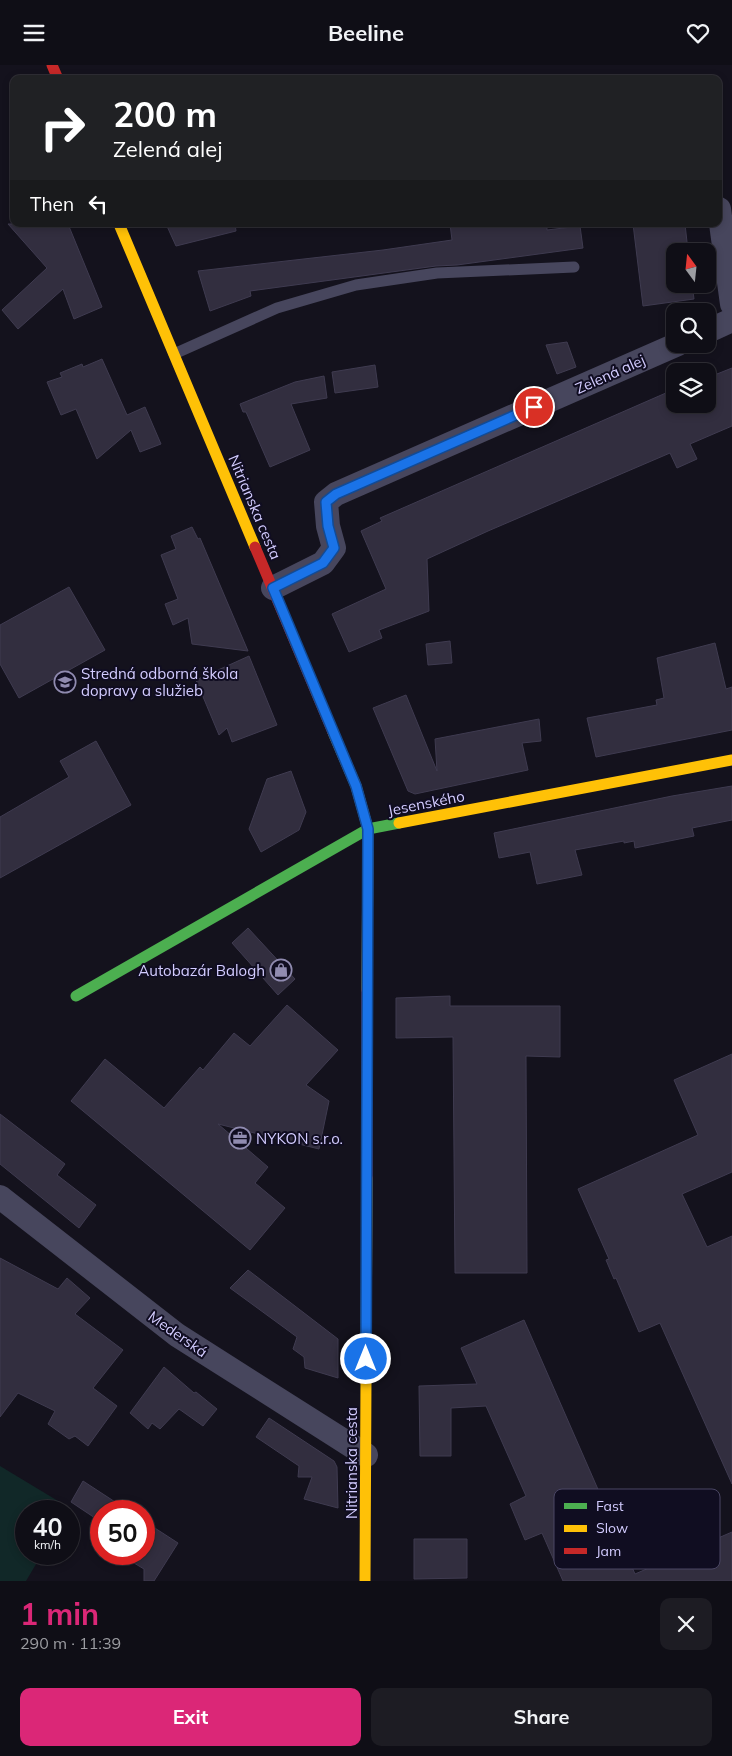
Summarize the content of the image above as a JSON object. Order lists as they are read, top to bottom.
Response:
{
  "streets": {
    "main road": ["Nitrianska cesta", "Jesenského"],
    "street": ["Zelená alej", "Mederská"]
  },
  "crossings": [
    ["Zelená alej", "Nitrianska cesta"],
    ["Nitrianska cesta", "Jesenského"],
    ["Nitrianska cesta", "Mederská"]
  ],
  "places": {
    "school or university": ["Stredná odborná škola dopravy a služieb"],
    "shop": ["Autobazár Balogh"],
    "office": ["NYKON s.r.o."]
  },
  "legend": ["Fast", "Slow", "Jam"],
  "north": "top",
  "page": {
    "header": "Beeline",
    "turn": ["200 m", "Zelená alej"],
    "then": "Then",
    "speed": "40 km/h",
    "limit": "50",
    "heading": ["1 min", "290 m · 11:39"],
    "buttons": ["Exit", "Share"]
  }
}
